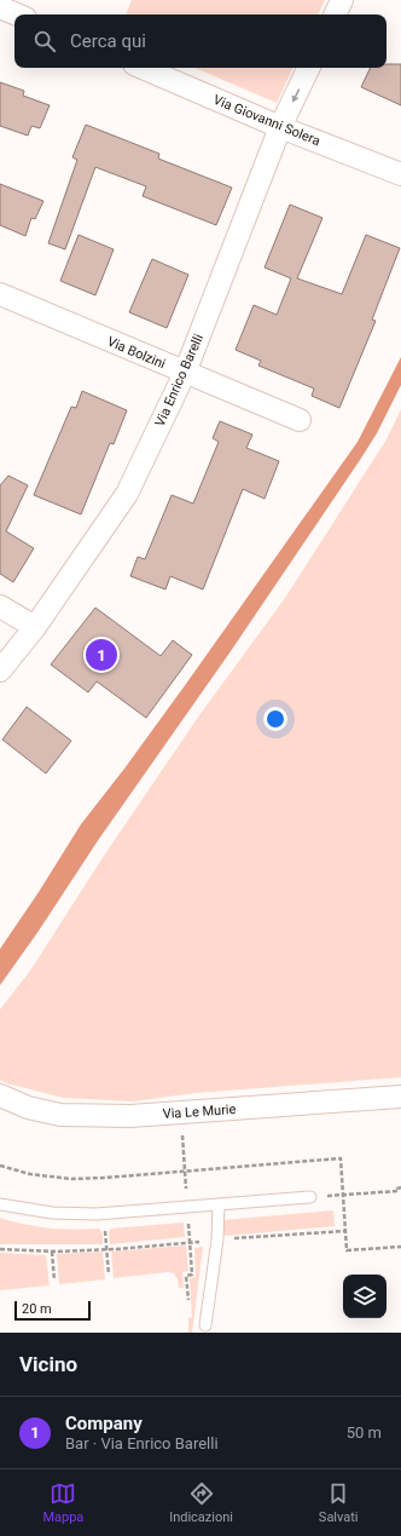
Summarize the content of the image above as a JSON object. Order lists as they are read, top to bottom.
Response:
{
  "streets": {
    "street": [
      "Via Giovanni Solera",
      "Via Bolzini",
      "Via Enrico Barelli",
      "Via Le Murie"
    ]
  },
  "crossings": [
    ["Via Giovanni Solera", "Via Enrico Barelli"],
    ["Via Bolzini", "Via Enrico Barelli"]
  ],
  "scale_bar": "20 m",
  "page": {
    "search": "Cerca qui",
    "pins": "1",
    "scale": "20 m",
    "heading": "Vicino",
    "list": [
      {
        "mark": "1",
        "name": "Company",
        "note": "Bar · Via Enrico Barelli",
        "value": "50 m"
      }
    ],
    "nav": ["Mappa", "Indicazioni", "Salvati"]
  }
}
